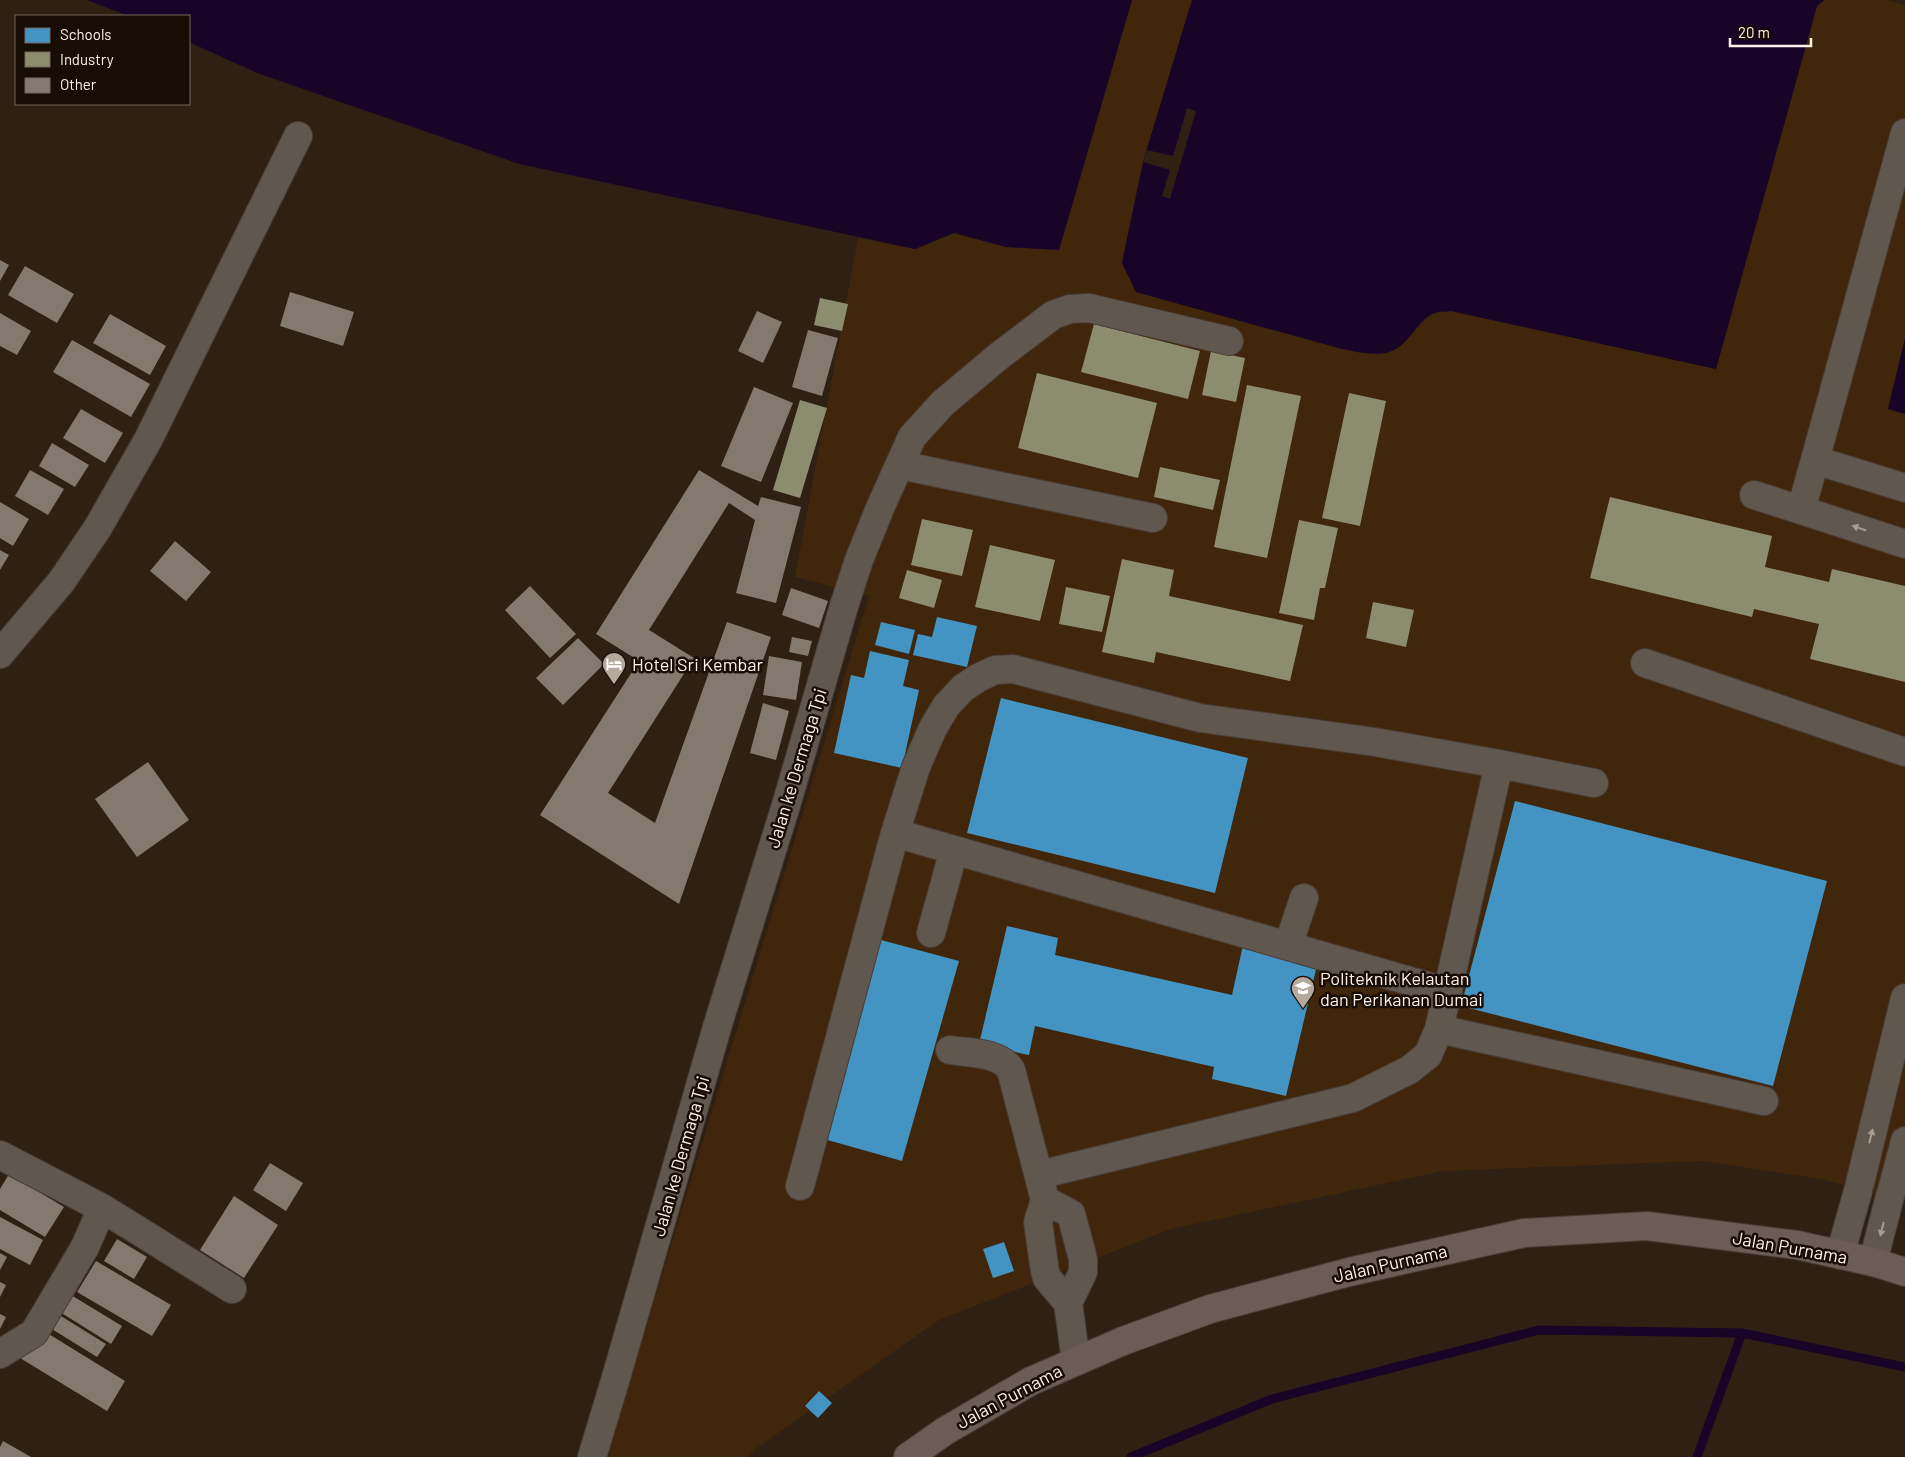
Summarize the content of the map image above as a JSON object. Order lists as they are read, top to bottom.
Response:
{
  "streets": {
    "main road": ["Jalan Purnama"],
    "street": ["Jalan ke Dermaga Tpi"]
  },
  "places": {
    "hotel": ["Hotel Sri Kembar"],
    "school or university": ["Politeknik Kelautan dan Perikanan Dumai"]
  },
  "legend": ["Schools", "Industry", "Other"],
  "scale_bar": "20 m"
}
